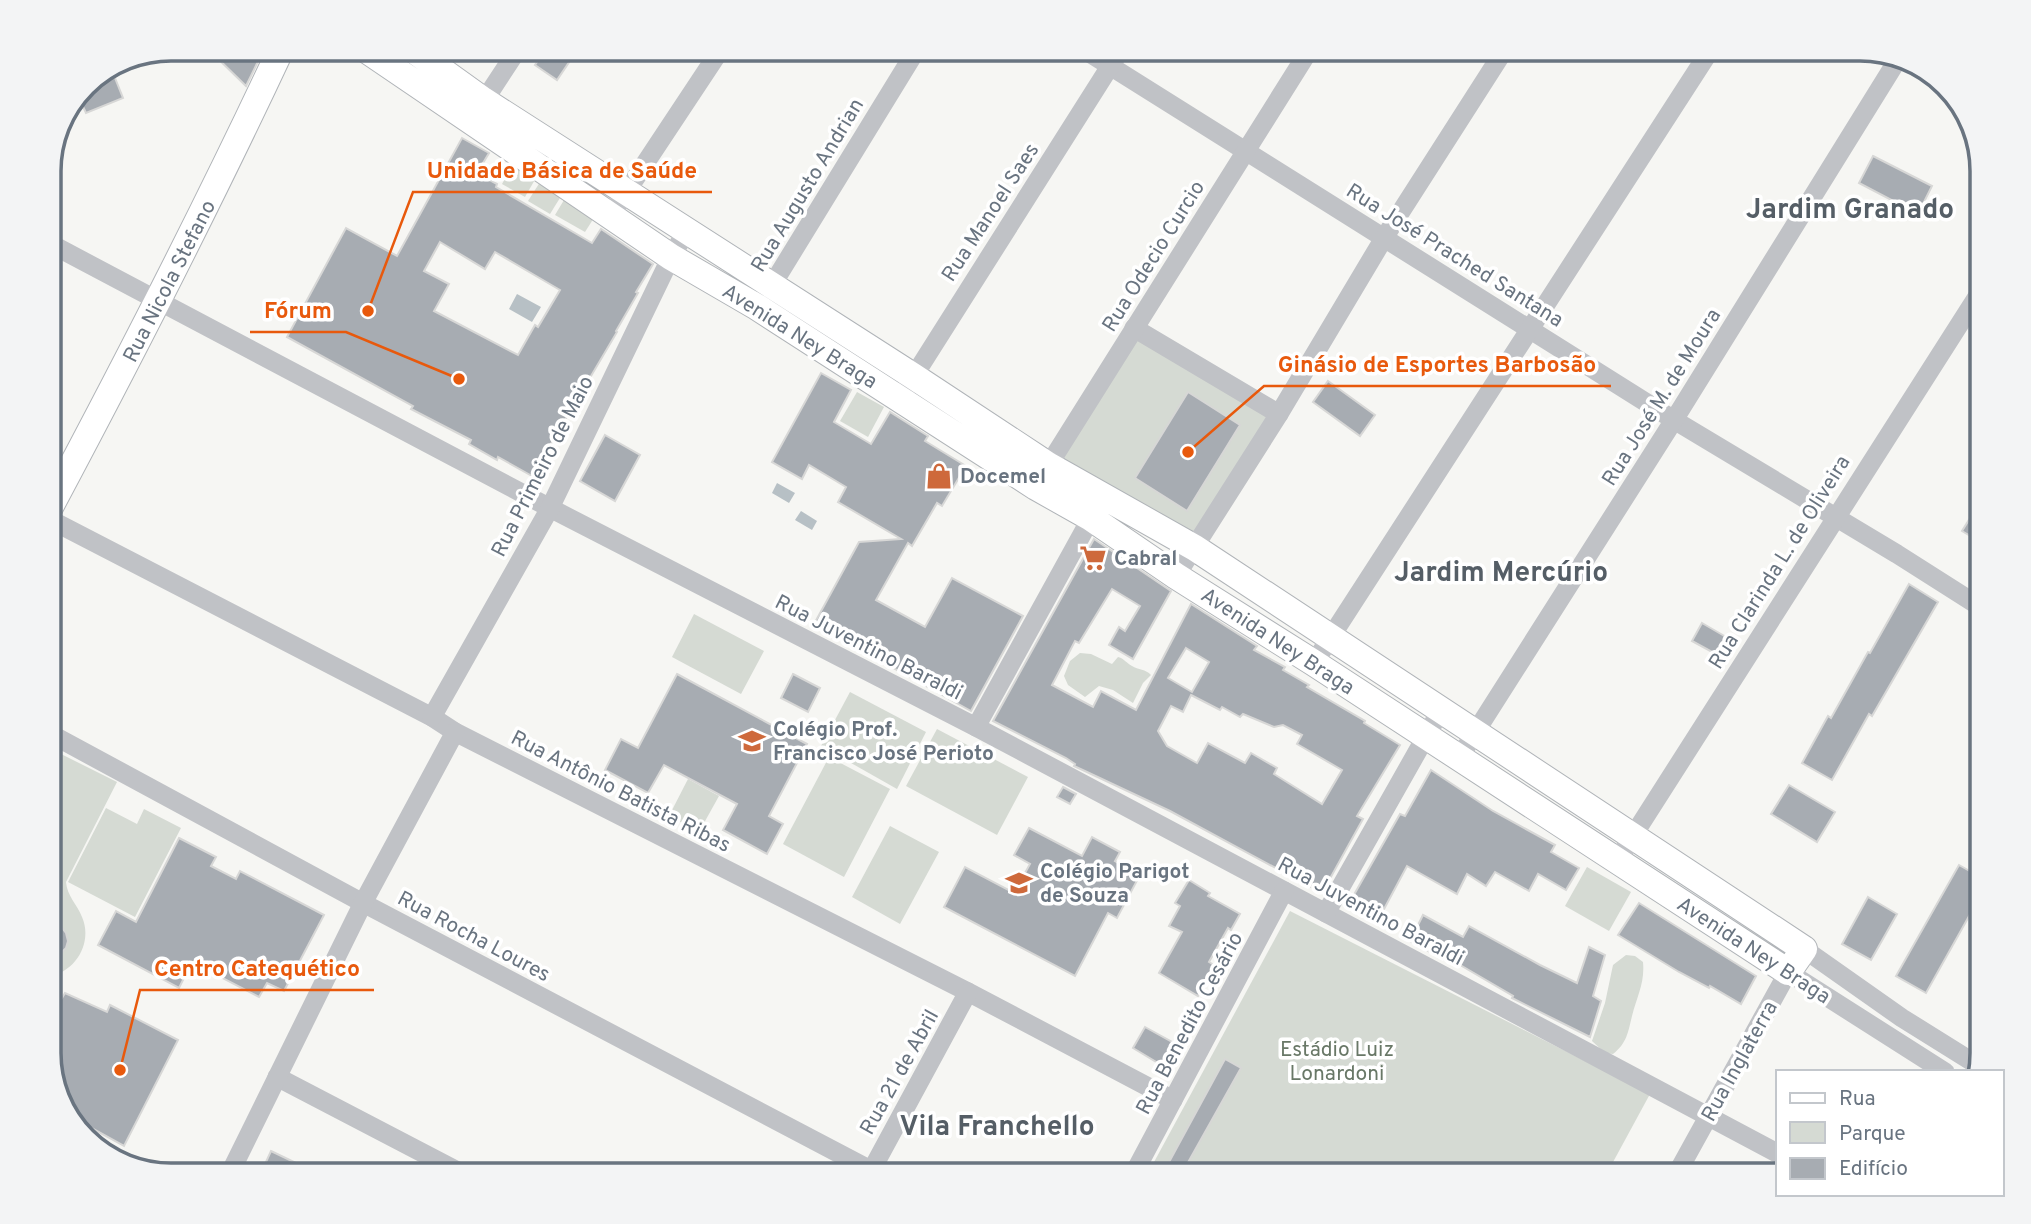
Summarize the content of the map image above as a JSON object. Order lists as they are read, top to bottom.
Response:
{
  "streets": {
    "street": [
      "Rua Augusto Andrian",
      "Rua Manoel Saes",
      "Rua José Prached Santana",
      "Rua Odecio Curcio",
      "Rua Nicola Stefano",
      "Avenida Ney Braga",
      "Rua José M. de Moura",
      "Rua Primeiro de Maio",
      "Rua Clarinda L. de Oliveira",
      "Rua Juventino Baraldi",
      "Rua Antônio Batista Ribas",
      "Rua Rocha Loures",
      "Rua Benedito Cesário",
      "Rua Inglaterra",
      "Rua 21 de Abril"
    ]
  },
  "crossings": [
    ["Rua Augusto Andrian", "Avenida Ney Braga"],
    ["Rua Manoel Saes", "Rua José Prached Santana"],
    ["Rua Manoel Saes", "Avenida Ney Braga"],
    ["Rua José Prached Santana", "Rua Odecio Curcio"],
    ["Rua José Prached Santana", "Rua José M. de Moura"],
    ["Rua José Prached Santana", "Rua Clarinda L. de Oliveira"],
    ["Rua Odecio Curcio", "Avenida Ney Braga"],
    ["Rua Nicola Stefano", "Rua Juventino Baraldi"],
    ["Avenida Ney Braga", "Rua José M. de Moura"],
    ["Avenida Ney Braga", "Rua Primeiro de Maio"],
    ["Avenida Ney Braga", "Rua Clarinda L. de Oliveira"],
    ["Avenida Ney Braga", "Rua Inglaterra"],
    ["Rua Primeiro de Maio", "Rua Juventino Baraldi"],
    ["Rua Primeiro de Maio", "Rua Antônio Batista Ribas"],
    ["Rua Juventino Baraldi", "Rua Benedito Cesário"],
    ["Rua Juventino Baraldi", "Rua Inglaterra"],
    ["Rua Antônio Batista Ribas", "Rua Benedito Cesário"],
    ["Rua Antônio Batista Ribas", "Rua 21 de Abril"]
  ],
  "districts": ["Jardim Granado", "Jardim Mercúrio", "Vila Franchello"],
  "parks": ["Estádio Luiz Lonardoni"],
  "places": {
    "other": [
      "Unidade Básica de Saúde",
      "Fórum",
      "Ginásio de Esportes Barbosão",
      "Centro Catequético"
    ],
    "shop": ["Docemel"],
    "supermarket": ["Cabral"],
    "school or university": ["Colégio Prof. Francisco José Perioto", "Colégio Parigot de Souza"]
  },
  "legend": ["Rua", "Parque", "Edifício"]
}
